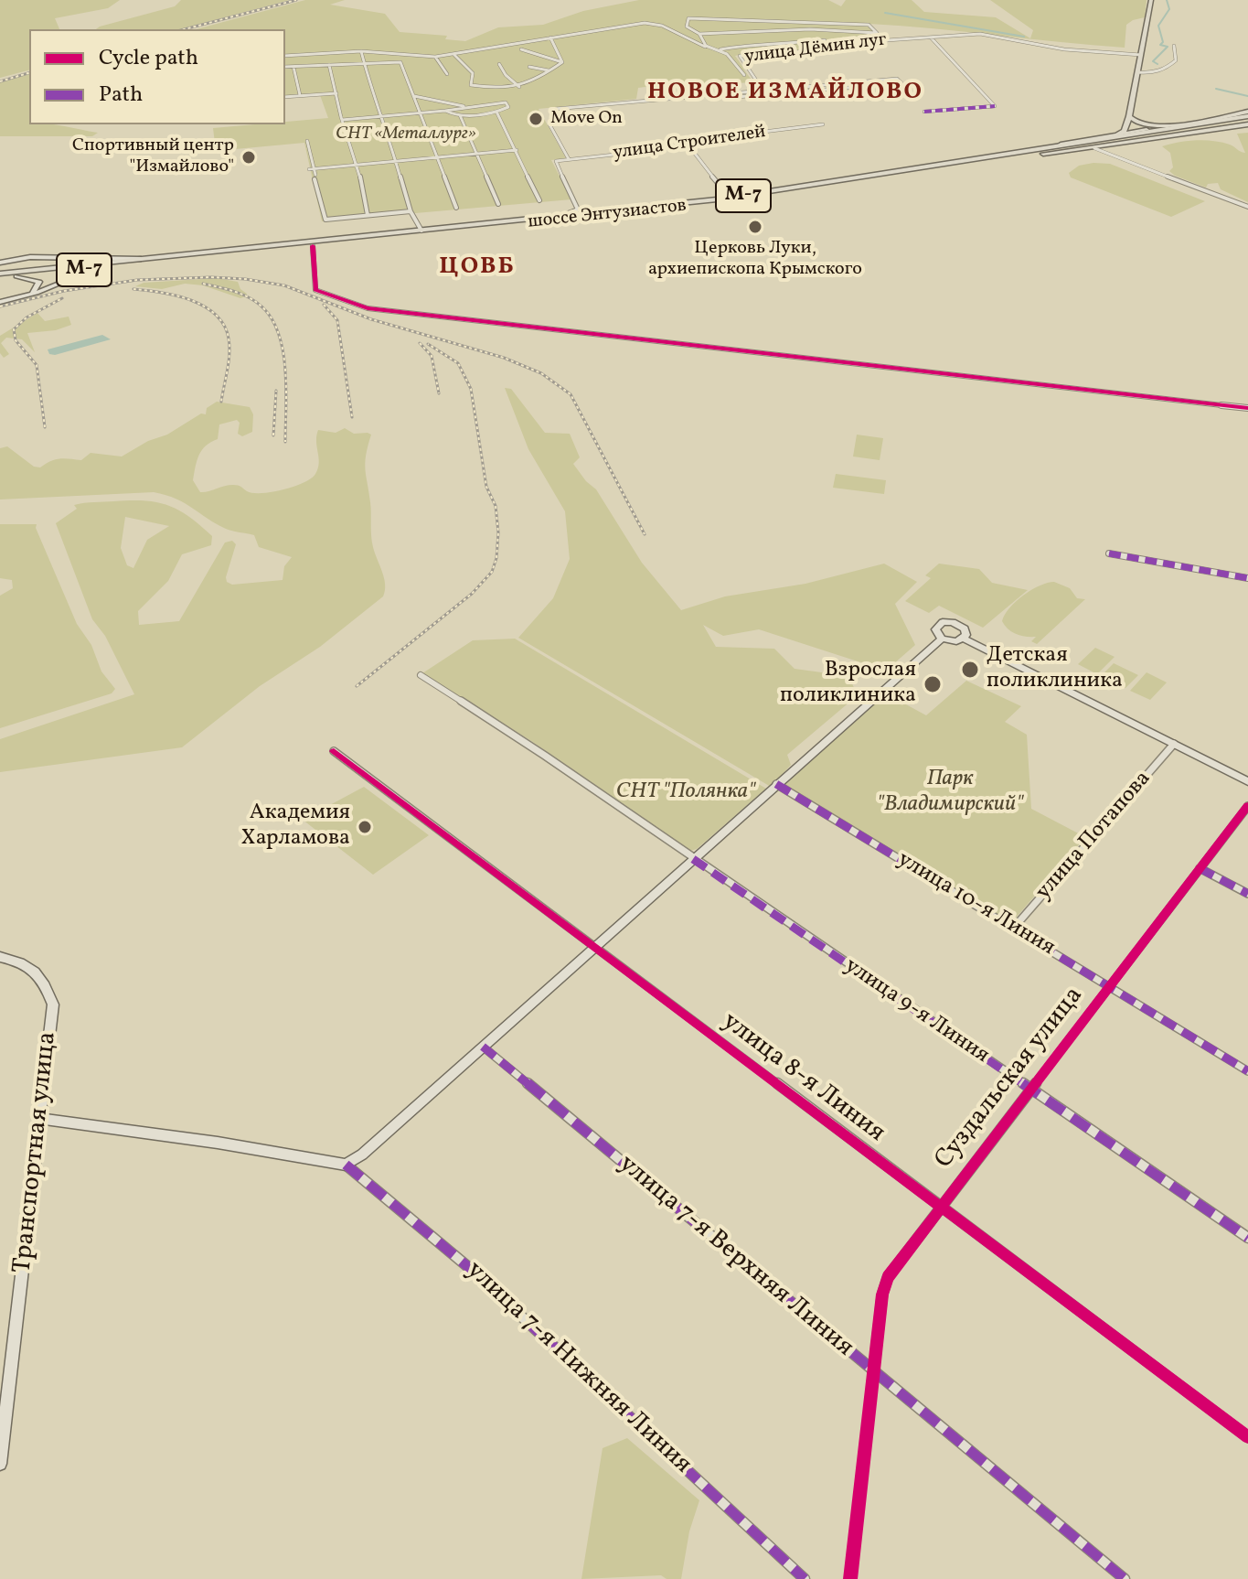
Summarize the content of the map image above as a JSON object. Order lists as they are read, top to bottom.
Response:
{
  "streets": {
    "highway": ["М-7", "шоссе Энтузиастов"],
    "street": [
      "улица Дёмин луг",
      "улица Строителей",
      "улица Потапова",
      "улица 10-я Линия",
      "улица 9-я Линия",
      "улица 8-я Линия",
      "Суздальская улица",
      "Транспортная улица",
      "улица 7-я Верхняя Линия",
      "улица 7-я Нижняя Линия"
    ]
  },
  "crossings": [
    ["улица Строителей", "шоссе Энтузиастов"],
    ["улица Потапова", "улица 10-я Линия"],
    ["улица 10-я Линия", "Суздальская улица"],
    ["улица 9-я Линия", "Суздальская улица"],
    ["улица 8-я Линия", "Суздальская улица"],
    ["Суздальская улица", "улица 7-я Верхняя Линия"]
  ],
  "districts": ["НОВОЕ ИЗМАЙЛОВО", "ЦОВБ"],
  "parks": ["СНТ «Металлург»", "Парк \"Владимирский\"", "СНТ \"Полянка\""],
  "places": [
    "Move On",
    "Спортивный центр \"Измайлово\"",
    "Церковь Луки, архиепископа Крымского",
    "Детская поликлиника",
    "Взрослая поликлиника",
    "Академия Харламова"
  ],
  "legend": ["Cycle path", "Path"]
}
